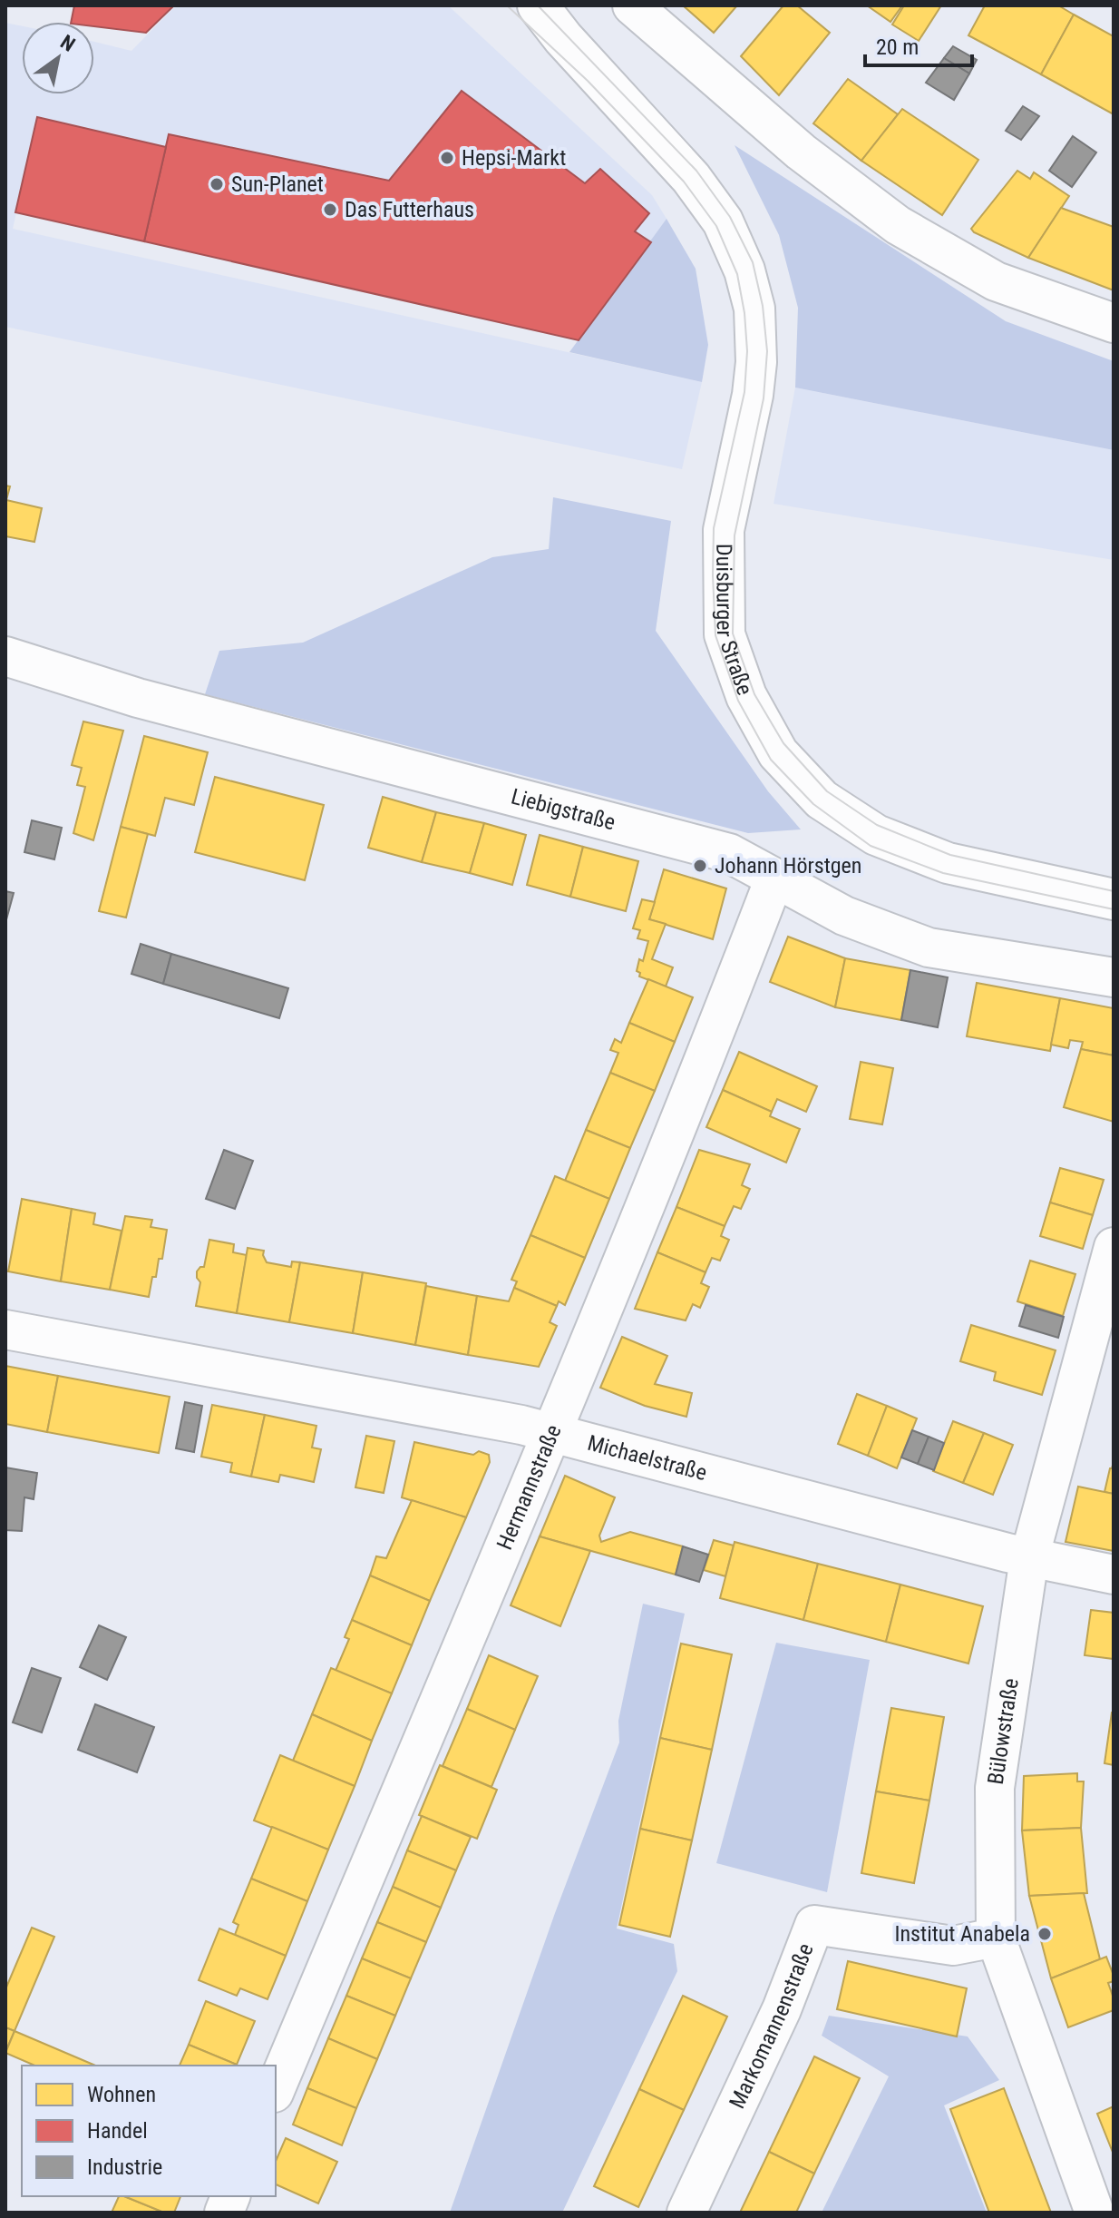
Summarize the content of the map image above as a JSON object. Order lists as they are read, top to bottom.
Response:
{
  "streets": {
    "main road": ["Duisburger Straße"],
    "street": [
      "Liebigstraße",
      "Michaelstraße",
      "Hermannstraße",
      "Bülowstraße",
      "Markomannenstraße"
    ]
  },
  "crossings": [
    ["Liebigstraße", "Hermannstraße"],
    ["Michaelstraße", "Hermannstraße"],
    ["Michaelstraße", "Bülowstraße"],
    ["Bülowstraße", "Markomannenstraße"]
  ],
  "places": [
    "Hepsi-Markt",
    "Sun-Planet",
    "Das Futterhaus",
    "Johann Hörstgen",
    "Institut Anabela"
  ],
  "legend": ["Wohnen", "Handel", "Industrie"],
  "scale_bar": "20 m",
  "north": "top right"
}
